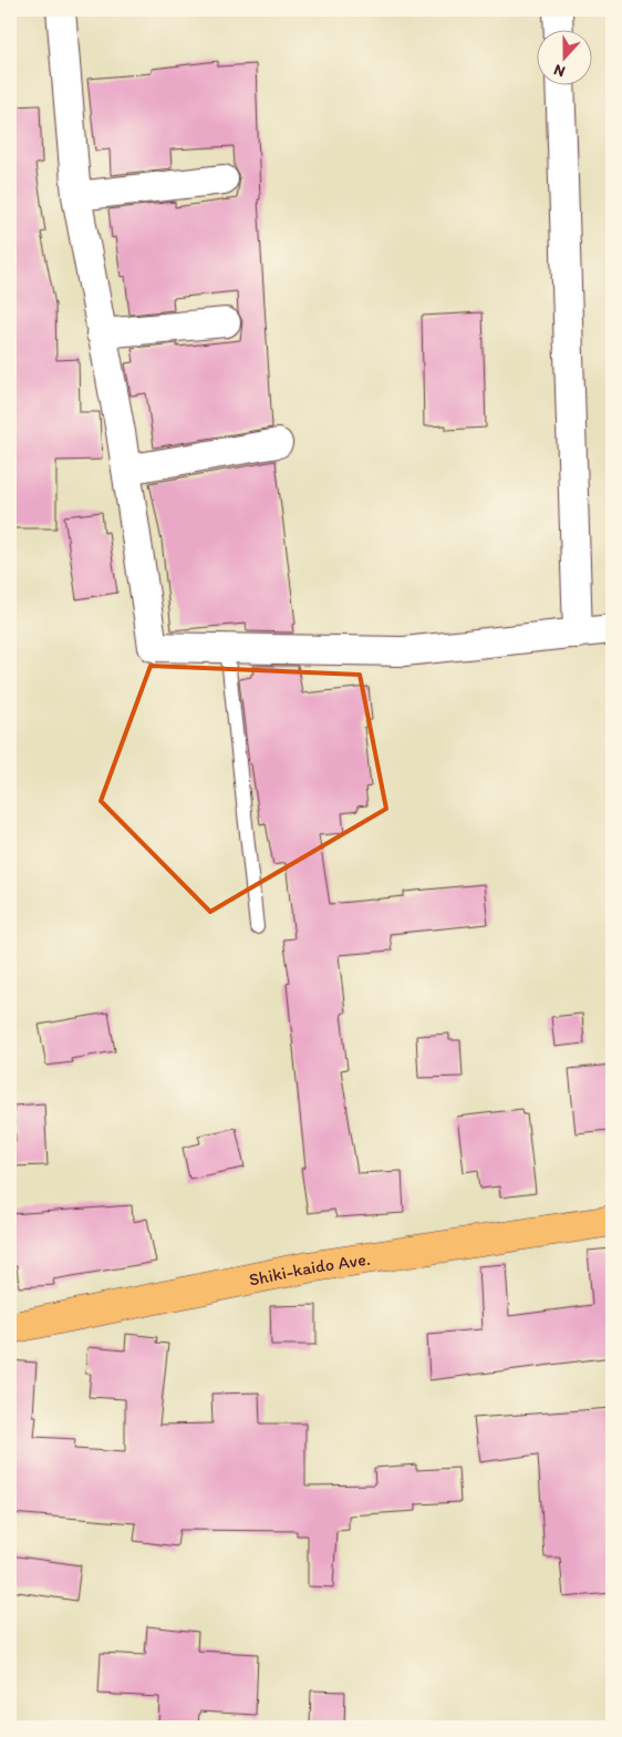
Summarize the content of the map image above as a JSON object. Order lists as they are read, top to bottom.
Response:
{
  "streets": {
    "main road": ["Shiki-kaido Ave."]
  },
  "north": "bottom"
}
